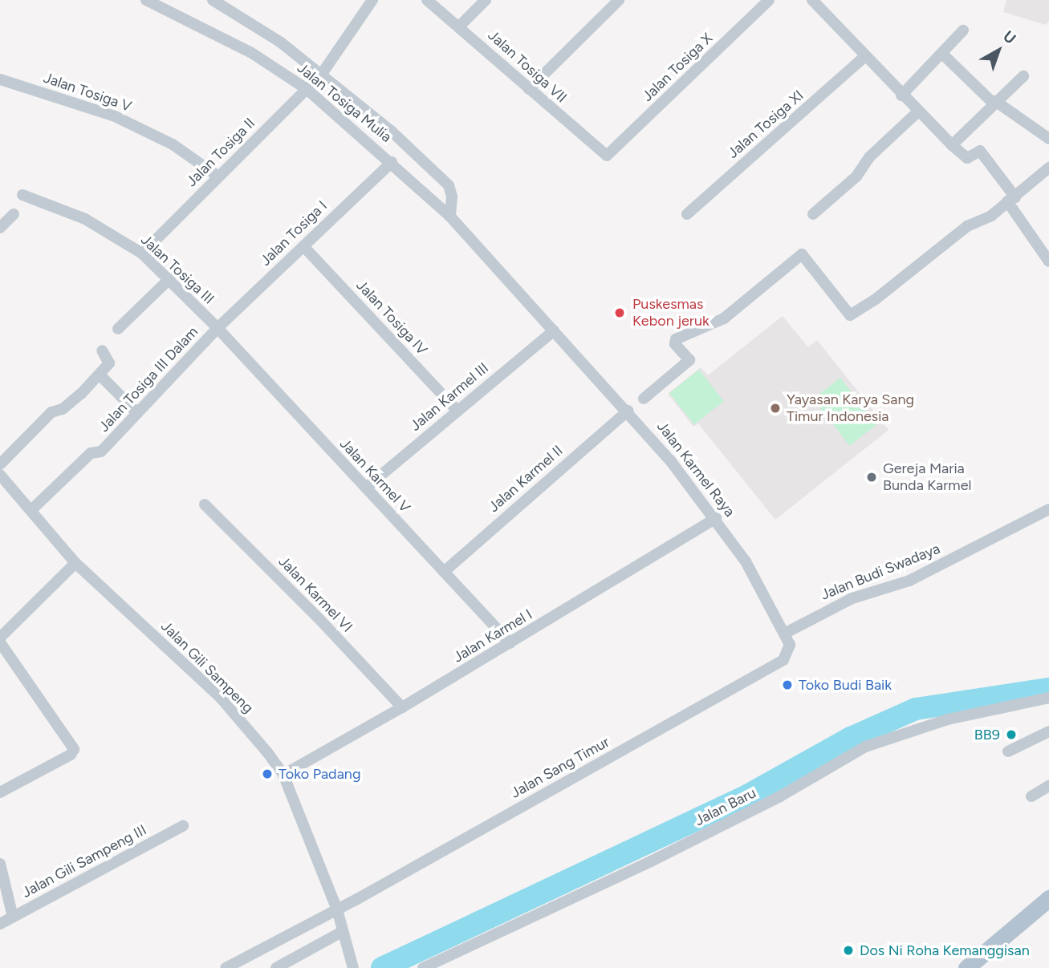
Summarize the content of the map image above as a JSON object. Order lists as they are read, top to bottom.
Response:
{
  "streets": {
    "street": [
      "Jalan Tosiga VII",
      "Jalan Tosiga X",
      "Jalan Tosiga V",
      "Jalan Tosiga Mulia",
      "Jalan Tosiga XI",
      "Jalan Tosiga II",
      "Jalan Tosiga I",
      "Jalan Tosiga III",
      "Jalan Tosiga IV",
      "Jalan Tosiga III Dalam",
      "Jalan Karmel III",
      "Jalan Karmel Raya",
      "Jalan Karmel V",
      "Jalan Karmel II",
      "Jalan Budi Swadaya",
      "Jalan Karmel VI",
      "Jalan Karmel I",
      "Jalan Gili Sampeng",
      "Jalan Sang Timur",
      "Jalan Baru",
      "Jalan Gili Sampeng III"
    ]
  },
  "crossings": [
    ["Jalan Tosiga VII", "Jalan Tosiga X"],
    ["Jalan Tosiga V", "Jalan Tosiga II"],
    ["Jalan Tosiga Mulia", "Jalan Tosiga II"],
    ["Jalan Tosiga Mulia", "Jalan Tosiga I"],
    ["Jalan Tosiga Mulia", "Jalan Karmel III"],
    ["Jalan Tosiga Mulia", "Jalan Karmel Raya"],
    ["Jalan Tosiga II", "Jalan Tosiga III"],
    ["Jalan Tosiga I", "Jalan Tosiga III"],
    ["Jalan Tosiga I", "Jalan Tosiga IV"],
    ["Jalan Tosiga I", "Jalan Tosiga III Dalam"],
    ["Jalan Tosiga I", "Jalan Karmel V"],
    ["Jalan Tosiga III", "Jalan Tosiga III Dalam"],
    ["Jalan Tosiga III", "Jalan Karmel V"],
    ["Jalan Tosiga IV", "Jalan Karmel III"],
    ["Jalan Tosiga III Dalam", "Jalan Karmel V"],
    ["Jalan Tosiga III Dalam", "Jalan Gili Sampeng"],
    ["Jalan Karmel III", "Jalan Karmel Raya"],
    ["Jalan Karmel III", "Jalan Karmel V"],
    ["Jalan Karmel Raya", "Jalan Karmel II"],
    ["Jalan Karmel Raya", "Jalan Budi Swadaya"],
    ["Jalan Karmel Raya", "Jalan Karmel I"],
    ["Jalan Karmel Raya", "Jalan Sang Timur"],
    ["Jalan Karmel V", "Jalan Karmel II"],
    ["Jalan Karmel V", "Jalan Karmel I"],
    ["Jalan Karmel VI", "Jalan Karmel I"],
    ["Jalan Karmel I", "Jalan Gili Sampeng"],
    ["Jalan Gili Sampeng", "Jalan Sang Timur"]
  ],
  "places": [
    "Puskesmas Kebon jeruk",
    "Yayasan Karya Sang Timur Indonesia",
    "Gereja Maria Bunda Karmel",
    "Toko Budi Baik",
    "BB9",
    "Toko Padang",
    "Dos Ni Roha Kemanggisan"
  ],
  "north": "top right"
}
